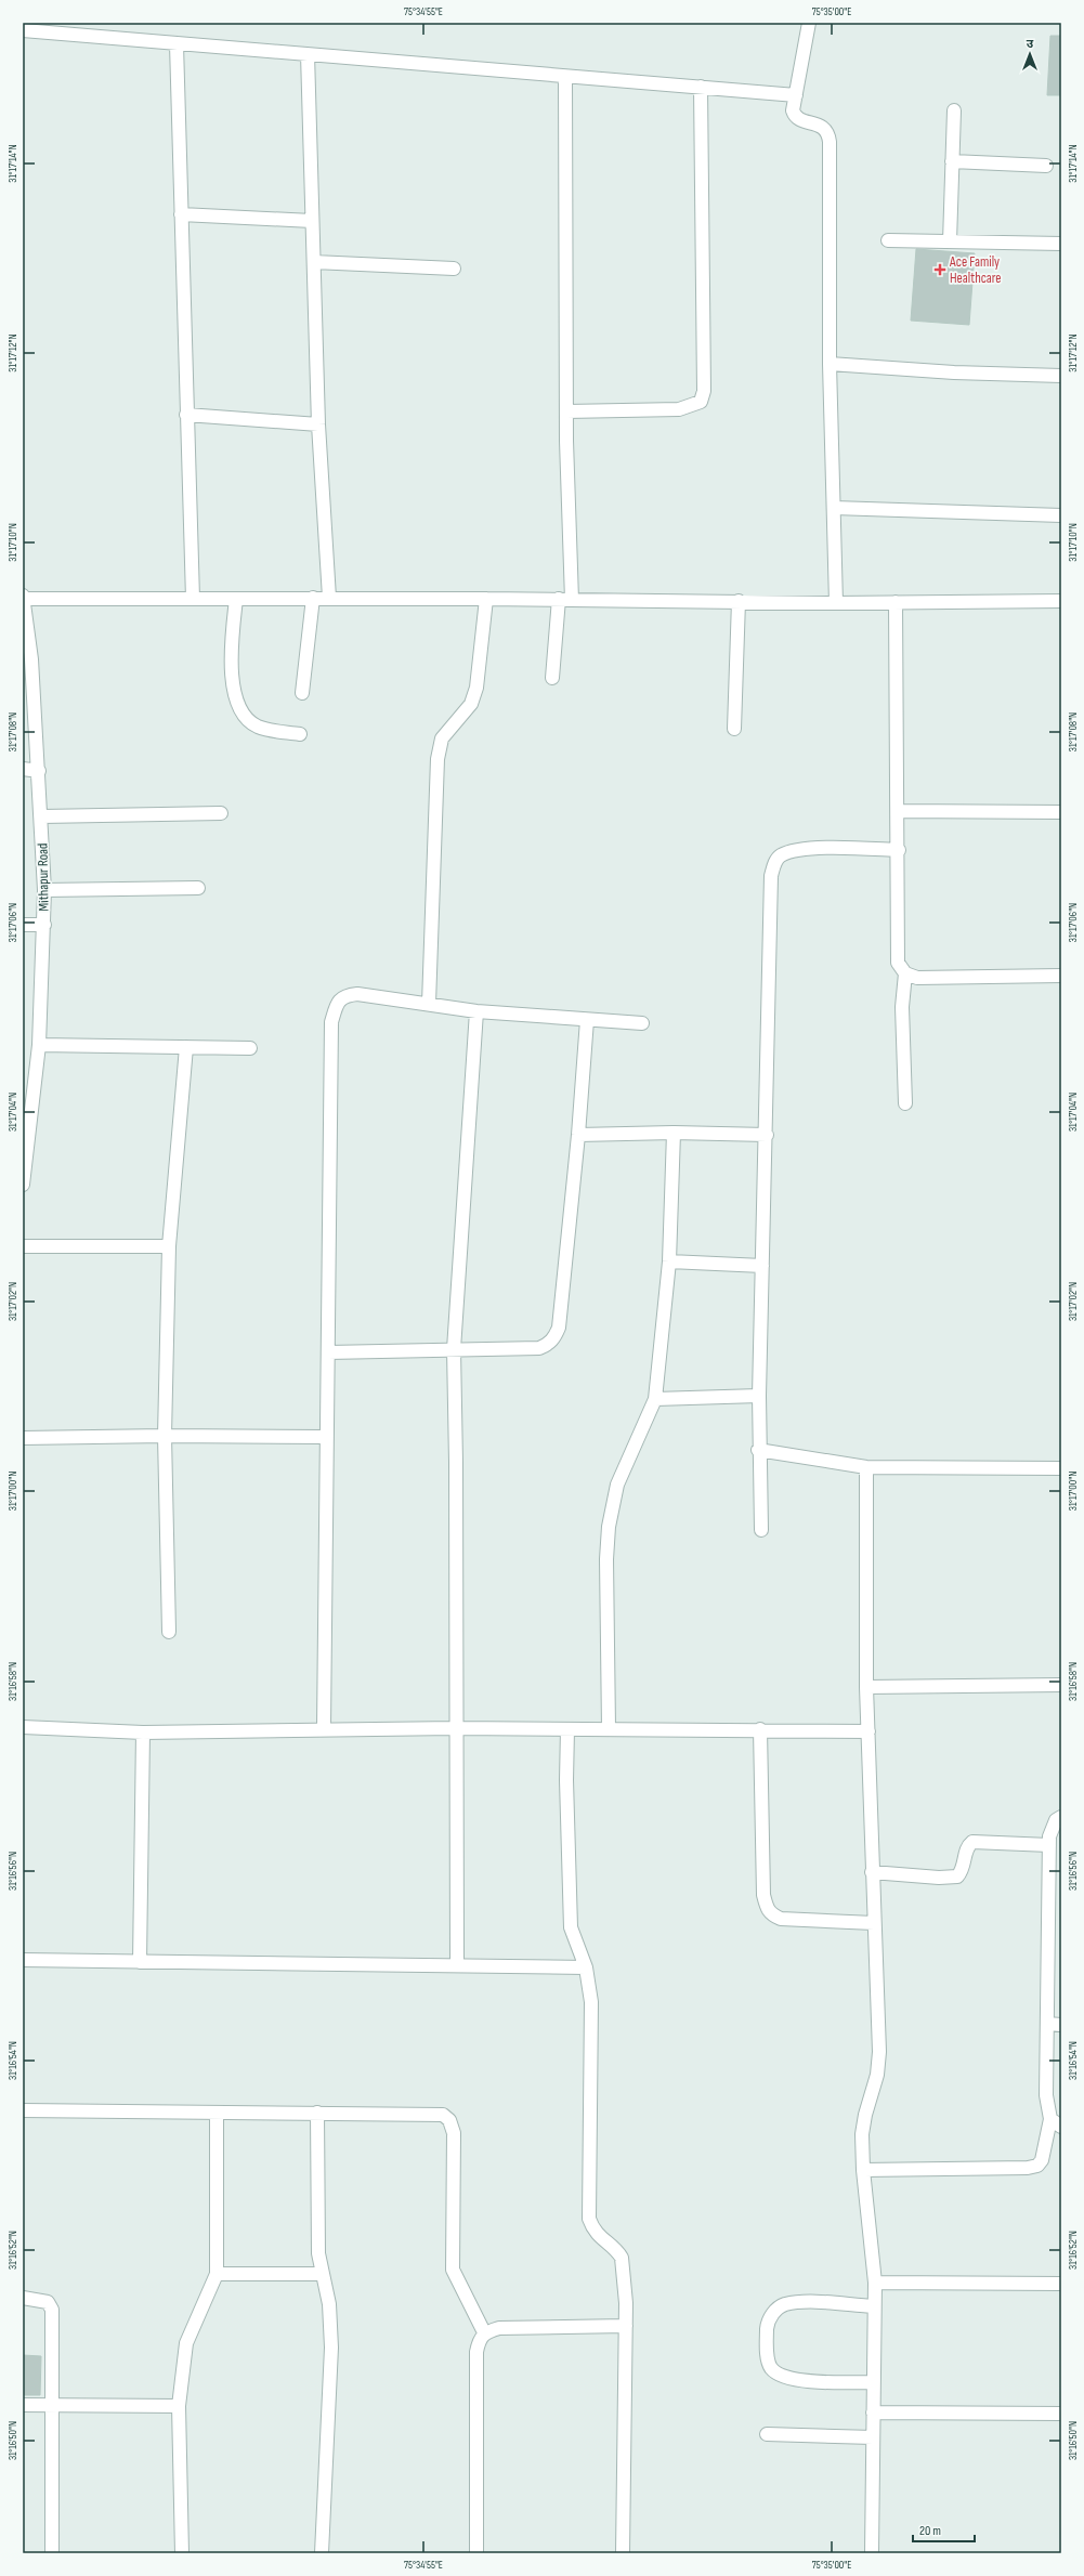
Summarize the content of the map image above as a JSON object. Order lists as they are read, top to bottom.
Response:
{
  "streets": {
    "street": ["Mithapur Road"]
  },
  "places": {
    "health": ["Ace Family Healthcare"]
  },
  "scale_bar": "20 m",
  "north": "top",
  "coordinates": [
    "75°34'55\"E",
    "75°35'00\"E",
    "31°17'14\"N",
    "31°17'12\"N",
    "31°17'10\"N",
    "31°17'08\"N",
    "31°17'06\"N",
    "31°17'04\"N",
    "31°17'02\"N",
    "31°17'00\"N",
    "31°16'58\"N",
    "31°16'56\"N",
    "31°16'54\"N",
    "31°16'52\"N",
    "31°16'50\"N"
  ]
}
